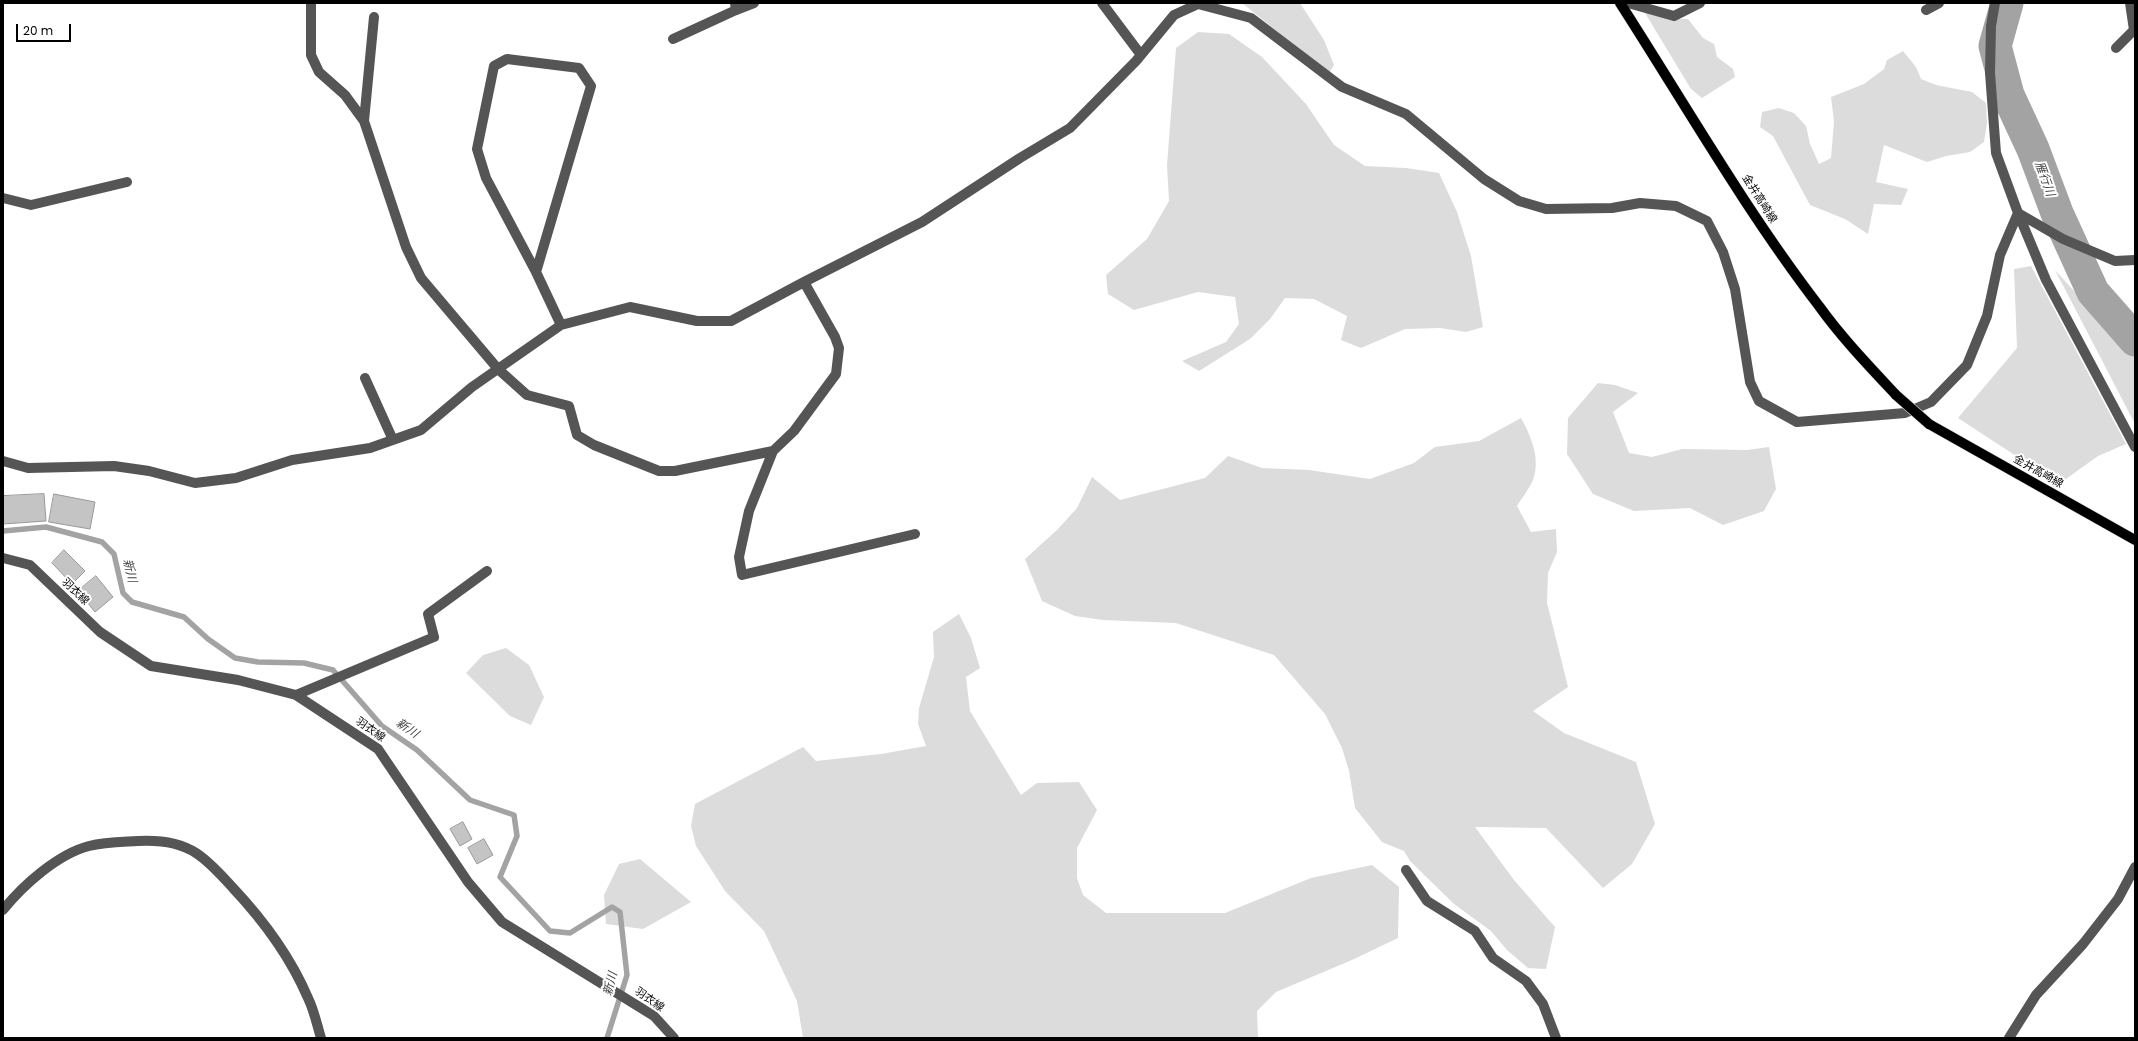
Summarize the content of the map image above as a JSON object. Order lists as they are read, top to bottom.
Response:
{
  "streets": {
    "main road": ["金井高崎線"],
    "street": ["羽衣線"]
  },
  "water": ["雁行川", "新川"],
  "scale_bar": "20 m"
}
